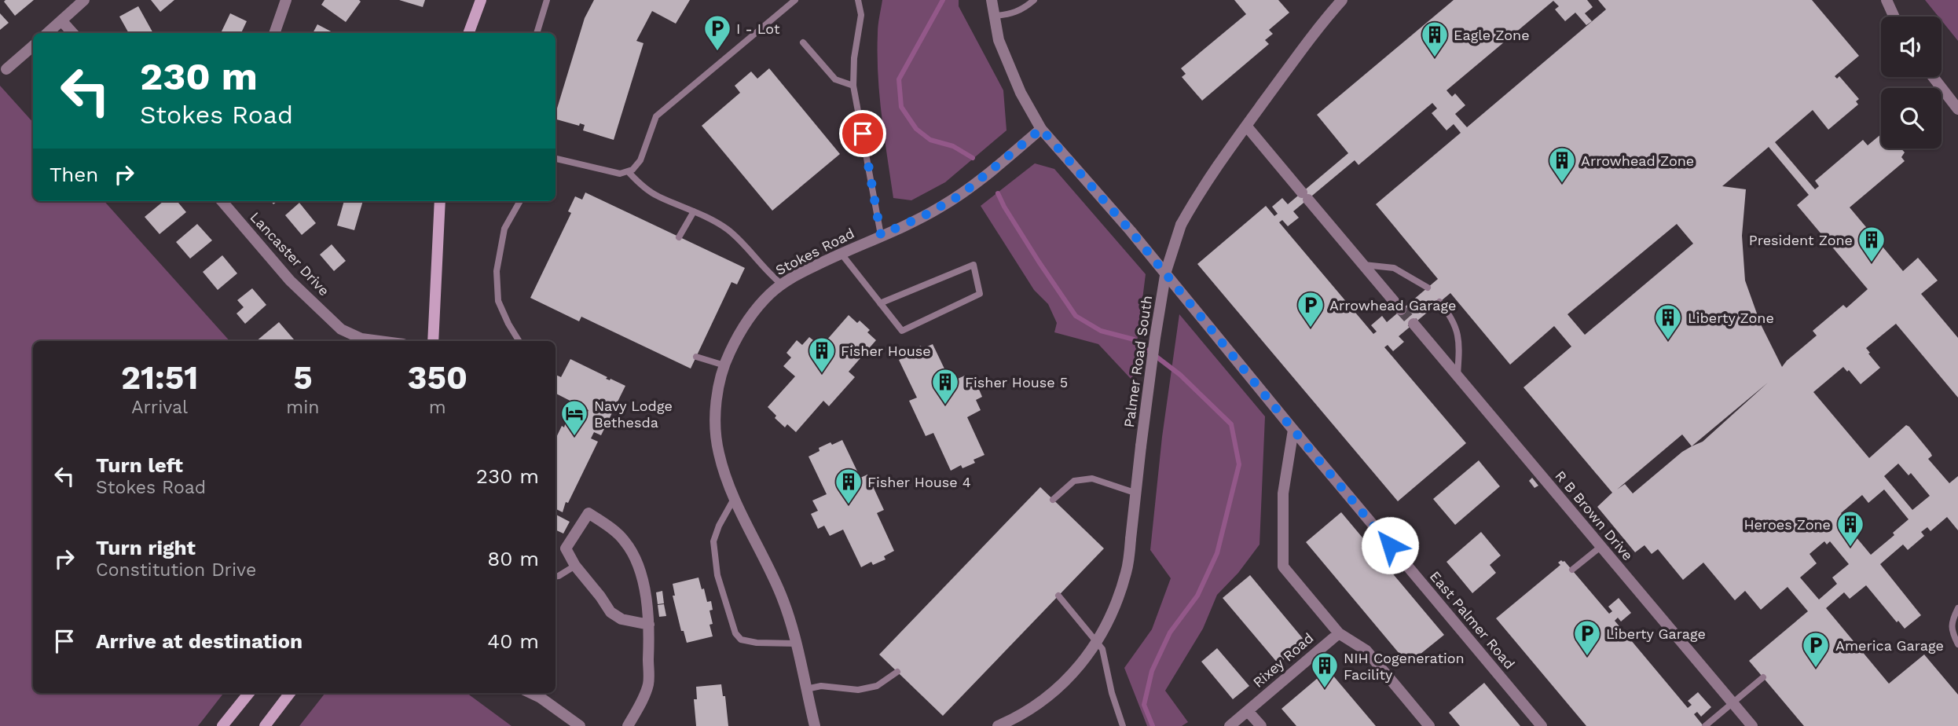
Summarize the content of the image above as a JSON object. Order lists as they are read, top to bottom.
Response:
{
  "streets": {
    "street": [
      "Stokes Road",
      "Lancaster Drive",
      "Palmer Road South",
      "R B Brown Drive",
      "East Palmer Road",
      "Rixey Road"
    ]
  },
  "crossings": [
    ["Stokes Road", "East Palmer Road"]
  ],
  "places": {
    "parking": [
      "I - Lot",
      "Arrowhead Garage",
      "Liberty Garage",
      "America Garage"
    ],
    "building": [
      "Eagle Zone",
      "Arrowhead Zone",
      "President Zone",
      "Liberty Zone",
      "Fisher House",
      "Fisher House 5",
      "Fisher House 4",
      "Heroes Zone",
      "NIH Cogeneration Facility"
    ],
    "hotel": ["Navy Lodge Bethesda"]
  },
  "page": {
    "turn": ["230 m", "Stokes Road"],
    "then": "Then",
    "eta": [
      "21:51",
      "Arrival",
      "5",
      "min",
      "350",
      "m"
    ],
    "list": [
      {
        "name": "Turn left",
        "note": "Stokes Road",
        "value": "230 m"
      },
      {
        "name": "Turn right",
        "note": "Constitution Drive",
        "value": "80 m"
      },
      {
        "name": "Arrive at destination",
        "value": "40 m"
      }
    ]
  }
}
